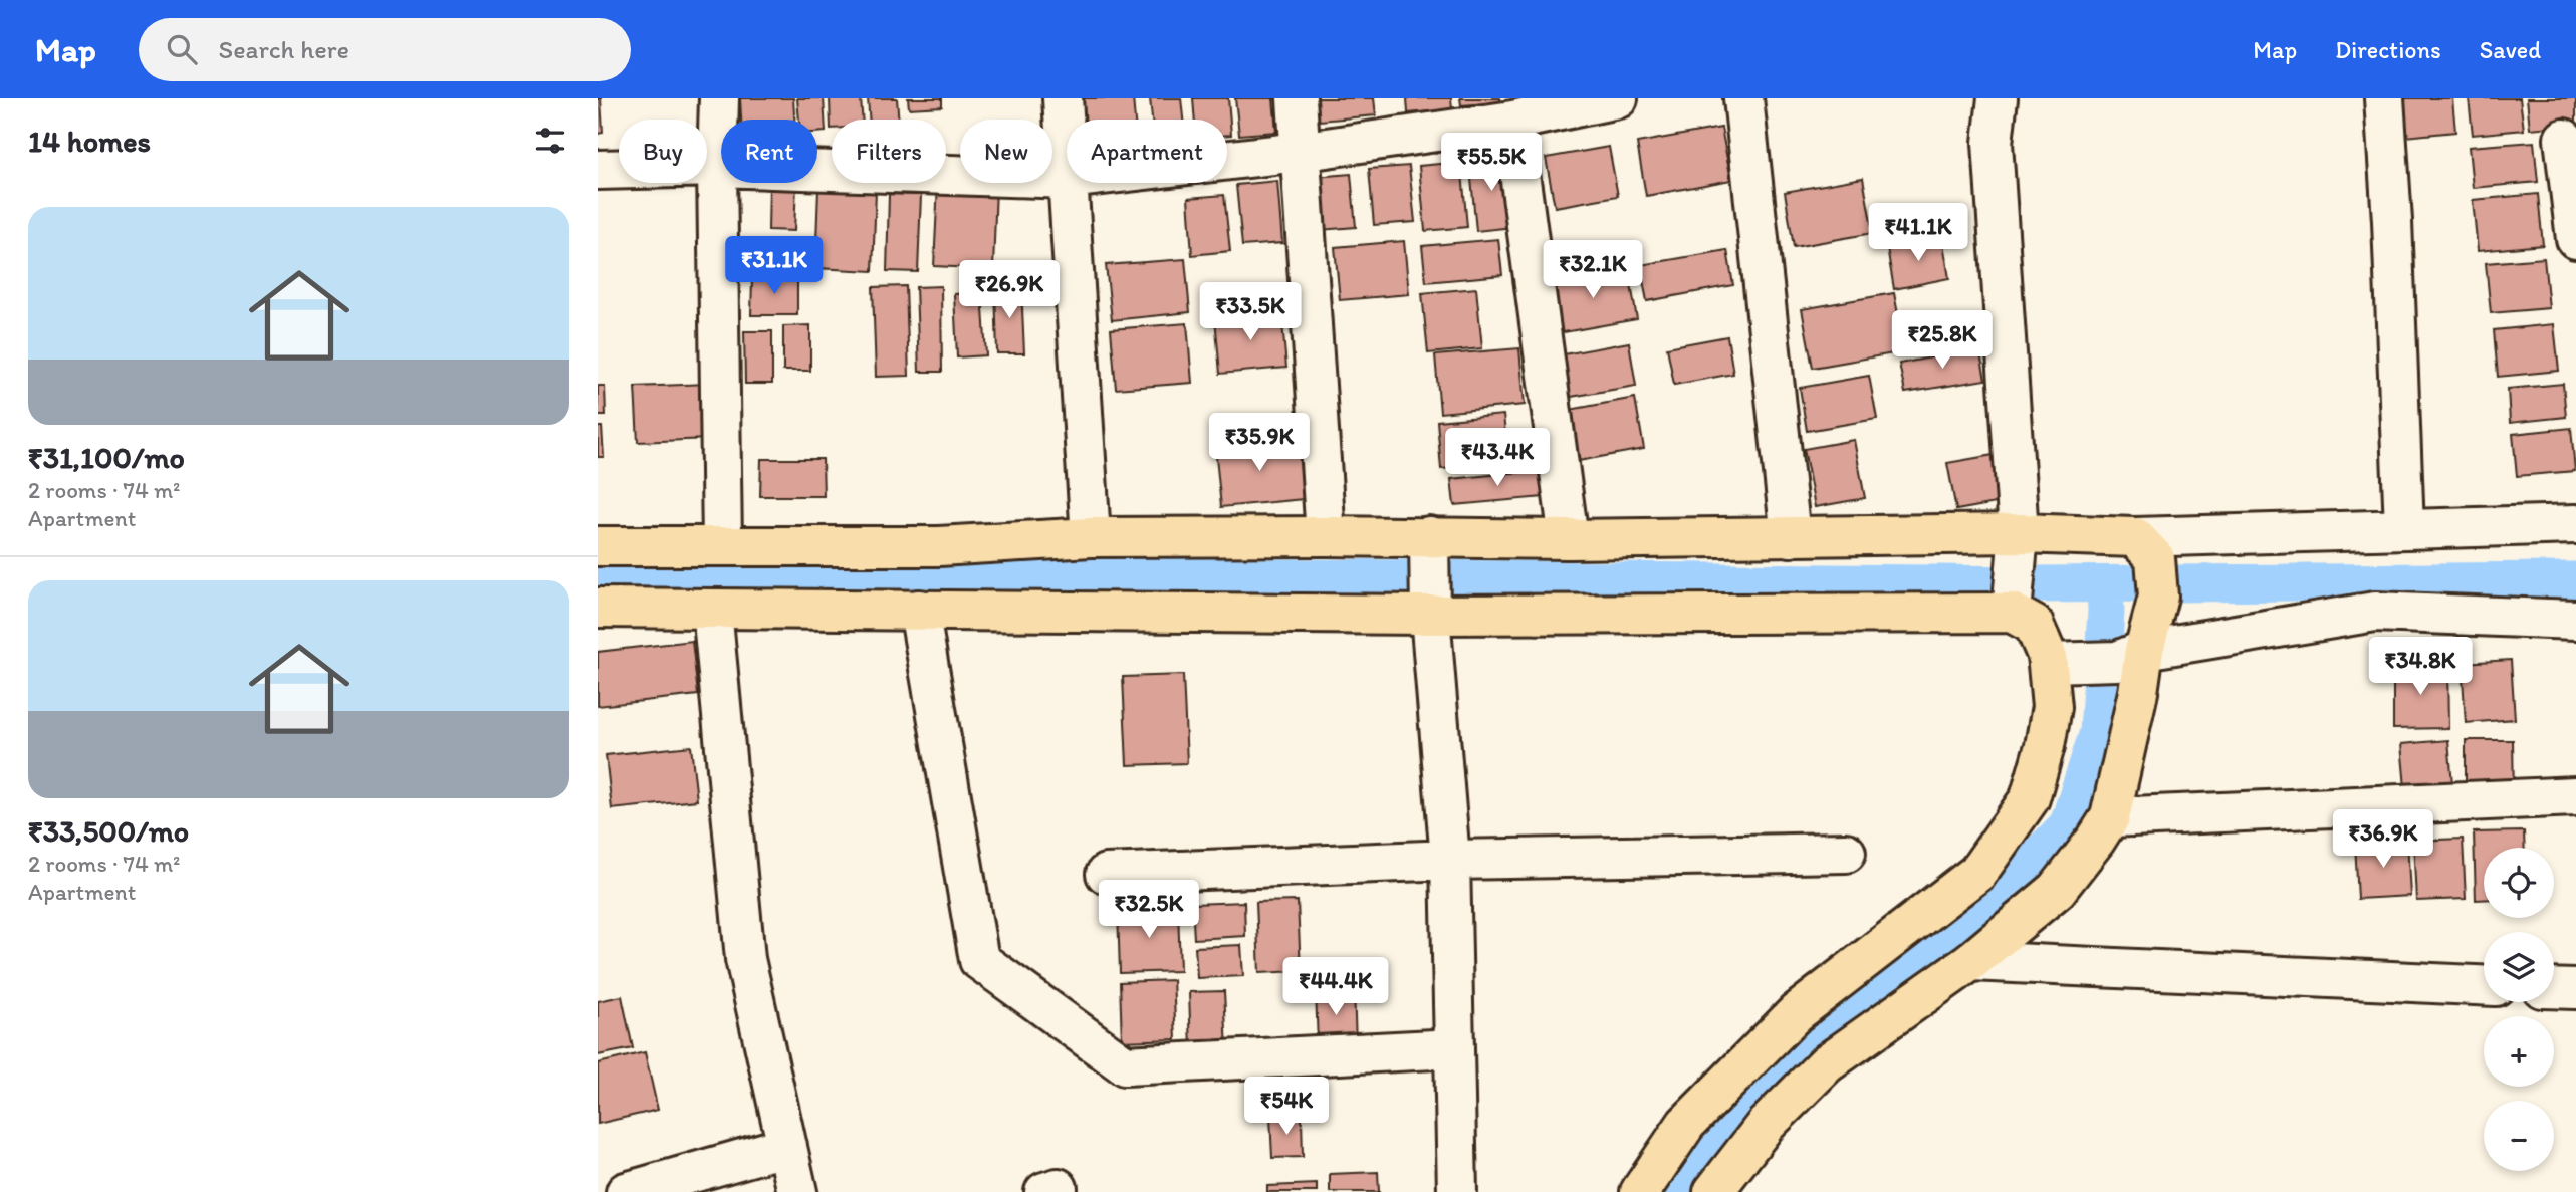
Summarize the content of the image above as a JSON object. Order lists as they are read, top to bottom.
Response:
{
  "page": {
    "header": "Map",
    "search": "Search here",
    "nav": ["Map", "Directions", "Saved"],
    "heading": "14 homes",
    "chip": [
      "Buy",
      "Rent",
      "Filters",
      "New",
      "Apartment"
    ],
    "price": [
      "₹55.5K",
      "₹41.1K",
      "₹31.1K",
      "₹32.1K",
      "₹26.9K",
      "₹33.5K",
      "₹25.8K",
      "₹35.9K",
      "₹43.4K",
      "₹34.8K",
      "₹36.9K",
      "₹32.5K",
      "₹44.4K",
      "₹54K"
    ],
    "list": [
      {
        "name": "₹31,100/mo",
        "note": "2 rooms · 74 m² · Apartment"
      },
      {
        "name": "₹33,500/mo",
        "note": "2 rooms · 74 m² · Apartment"
      }
    ],
    "map_buttons": ["+", "−"]
  }
}
